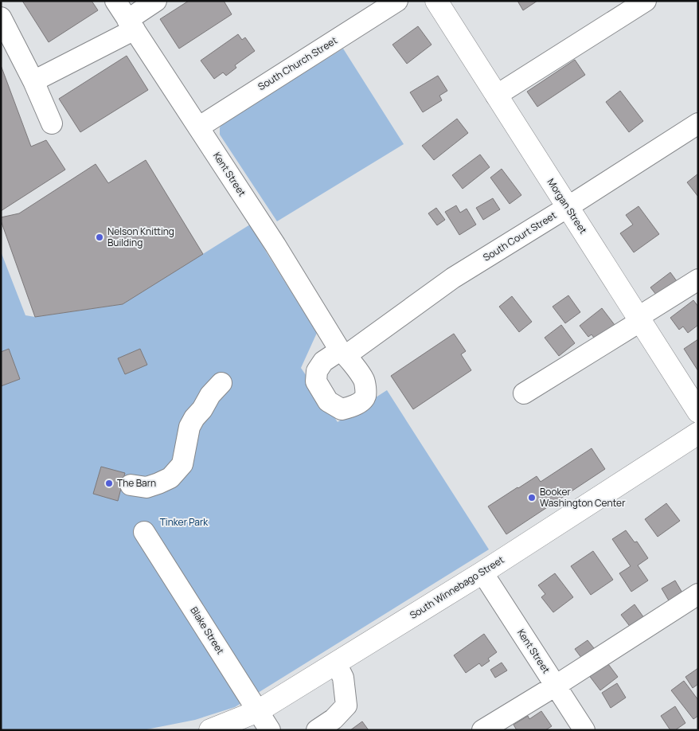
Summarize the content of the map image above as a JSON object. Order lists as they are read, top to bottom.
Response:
{
  "streets": {
    "main road": ["Morgan Street", "South Winnebago Street"],
    "street": [
      "South Church Street",
      "Kent Street",
      "South Court Street",
      "Blake Street"
    ]
  },
  "crossings": [
    ["South Church Street", "Kent Street"],
    ["Kent Street", "South Court Street"],
    ["Kent Street", "South Winnebago Street"],
    ["Morgan Street", "South Court Street"],
    ["South Winnebago Street", "Blake Street"]
  ],
  "parks": ["Tinker Park"],
  "places": ["Nelson Knitting Building", "The Barn", "Booker Washington Center"]
}
